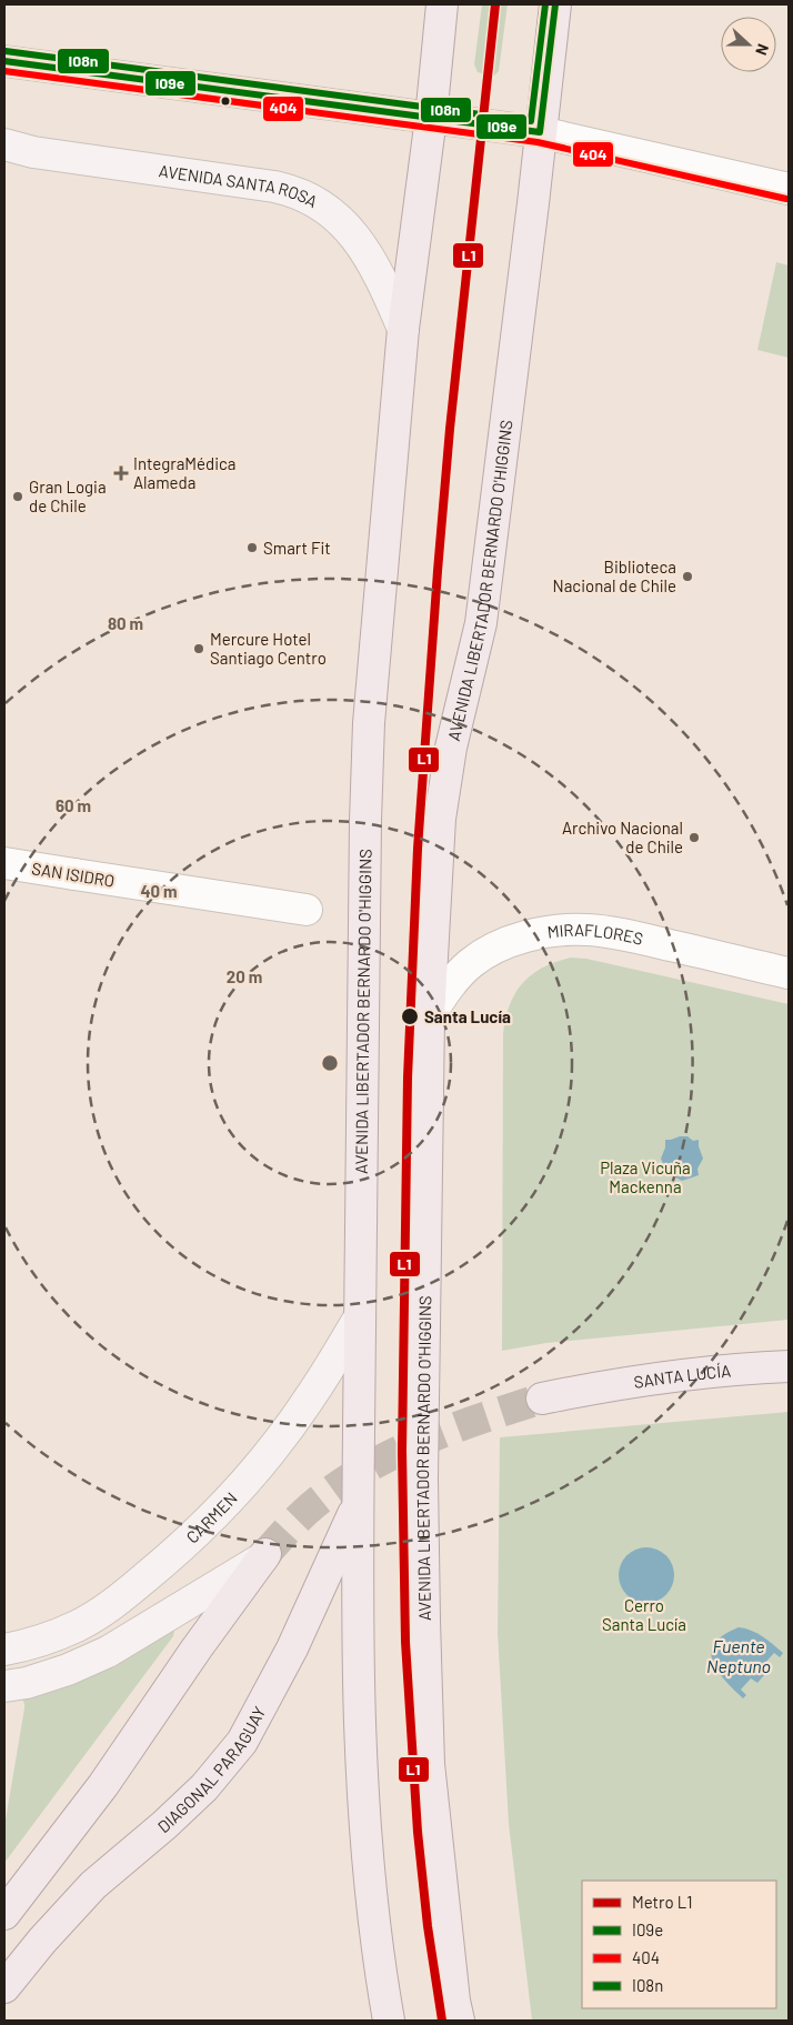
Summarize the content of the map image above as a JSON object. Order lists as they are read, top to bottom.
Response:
{
  "streets": {
    "main road": [
      "AVENIDA SANTA ROSA",
      "AVENIDA LIBERTADOR BERNARDO O'HIGGINS",
      "SANTA LUCÍA",
      "CARMEN",
      "DIAGONAL PARAGUAY"
    ],
    "street": ["SAN ISIDRO", "MIRAFLORES"]
  },
  "crossings": [
    ["AVENIDA SANTA ROSA", "AVENIDA LIBERTADOR BERNARDO O'HIGGINS"],
    ["AVENIDA LIBERTADOR BERNARDO O'HIGGINS", "MIRAFLORES"],
    ["AVENIDA LIBERTADOR BERNARDO O'HIGGINS", "CARMEN"],
    ["AVENIDA LIBERTADOR BERNARDO O'HIGGINS", "DIAGONAL PARAGUAY"]
  ],
  "water": ["Fuente Neptuno"],
  "parks": ["Plaza Vicuña Mackenna", "Cerro Santa Lucía"],
  "places": {
    "health": ["IntegraMédica Alameda"],
    "other": [
      "Gran Logia de Chile",
      "Smart Fit",
      "Biblioteca Nacional de Chile",
      "Mercure Hotel Santiago Centro",
      "Archivo Nacional de Chile",
      "Santa Lucía"
    ]
  },
  "lines": [
    "metro line L1",
    "transit line I09e",
    "transit line I08n",
    "transit line 404"
  ],
  "legend": [
    "Metro L1",
    "I09e",
    "404",
    "I08n"
  ],
  "north": "right",
  "rings": [
    "80 m",
    "60 m",
    "40 m",
    "20 m"
  ]
}
